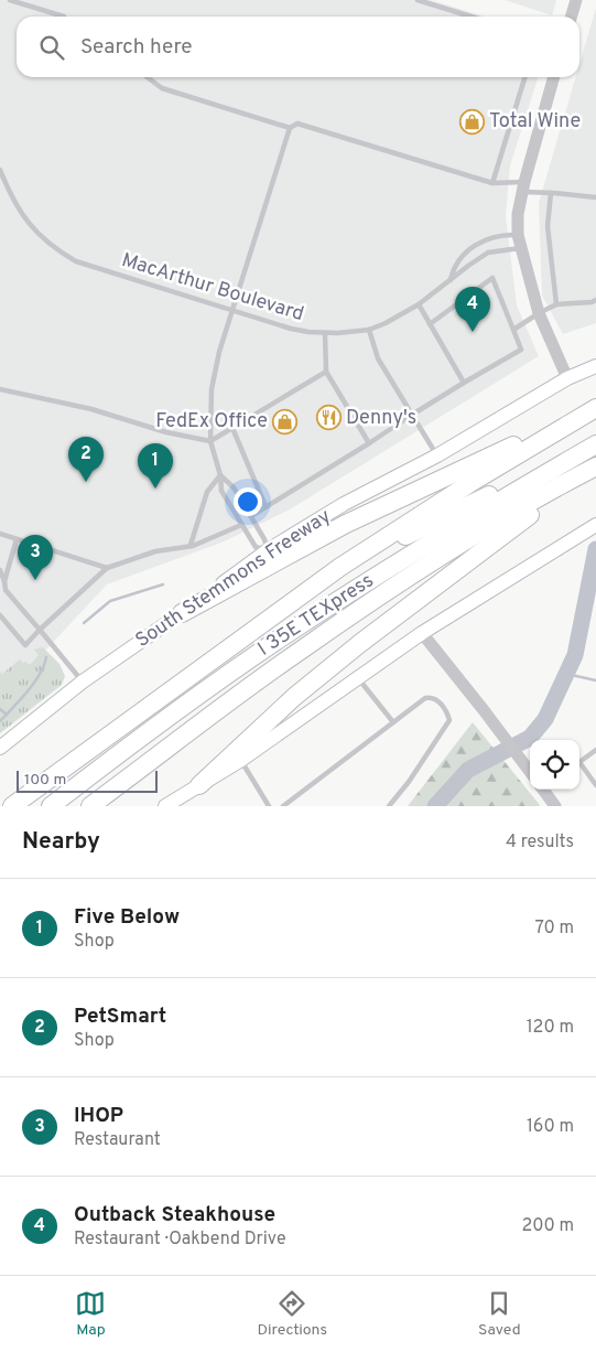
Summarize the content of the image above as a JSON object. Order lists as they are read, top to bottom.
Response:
{
  "streets": {
    "highway": ["I 35E TEXpress"],
    "main road": ["South Stemmons Freeway"],
    "lane": ["MacArthur Boulevard"]
  },
  "places": {
    "shop": ["Total Wine", "FedEx Office"],
    "restaurant": ["Denny's"]
  },
  "scale_bar": "100 m",
  "page": {
    "search": "Search here",
    "pins": [
      "4",
      "2",
      "1",
      "3"
    ],
    "scale": "100 m",
    "heading": ["Nearby", "4 results"],
    "list": [
      {
        "mark": "1",
        "name": "Five Below",
        "note": "Shop",
        "value": "70 m"
      },
      {
        "mark": "2",
        "name": "PetSmart",
        "note": "Shop",
        "value": "120 m"
      },
      {
        "mark": "3",
        "name": "IHOP",
        "note": "Restaurant",
        "value": "160 m"
      },
      {
        "mark": "4",
        "name": "Outback Steakhouse",
        "note": "Restaurant · Oakbend Drive",
        "value": "200 m"
      }
    ],
    "nav": ["Map", "Directions", "Saved"]
  }
}
